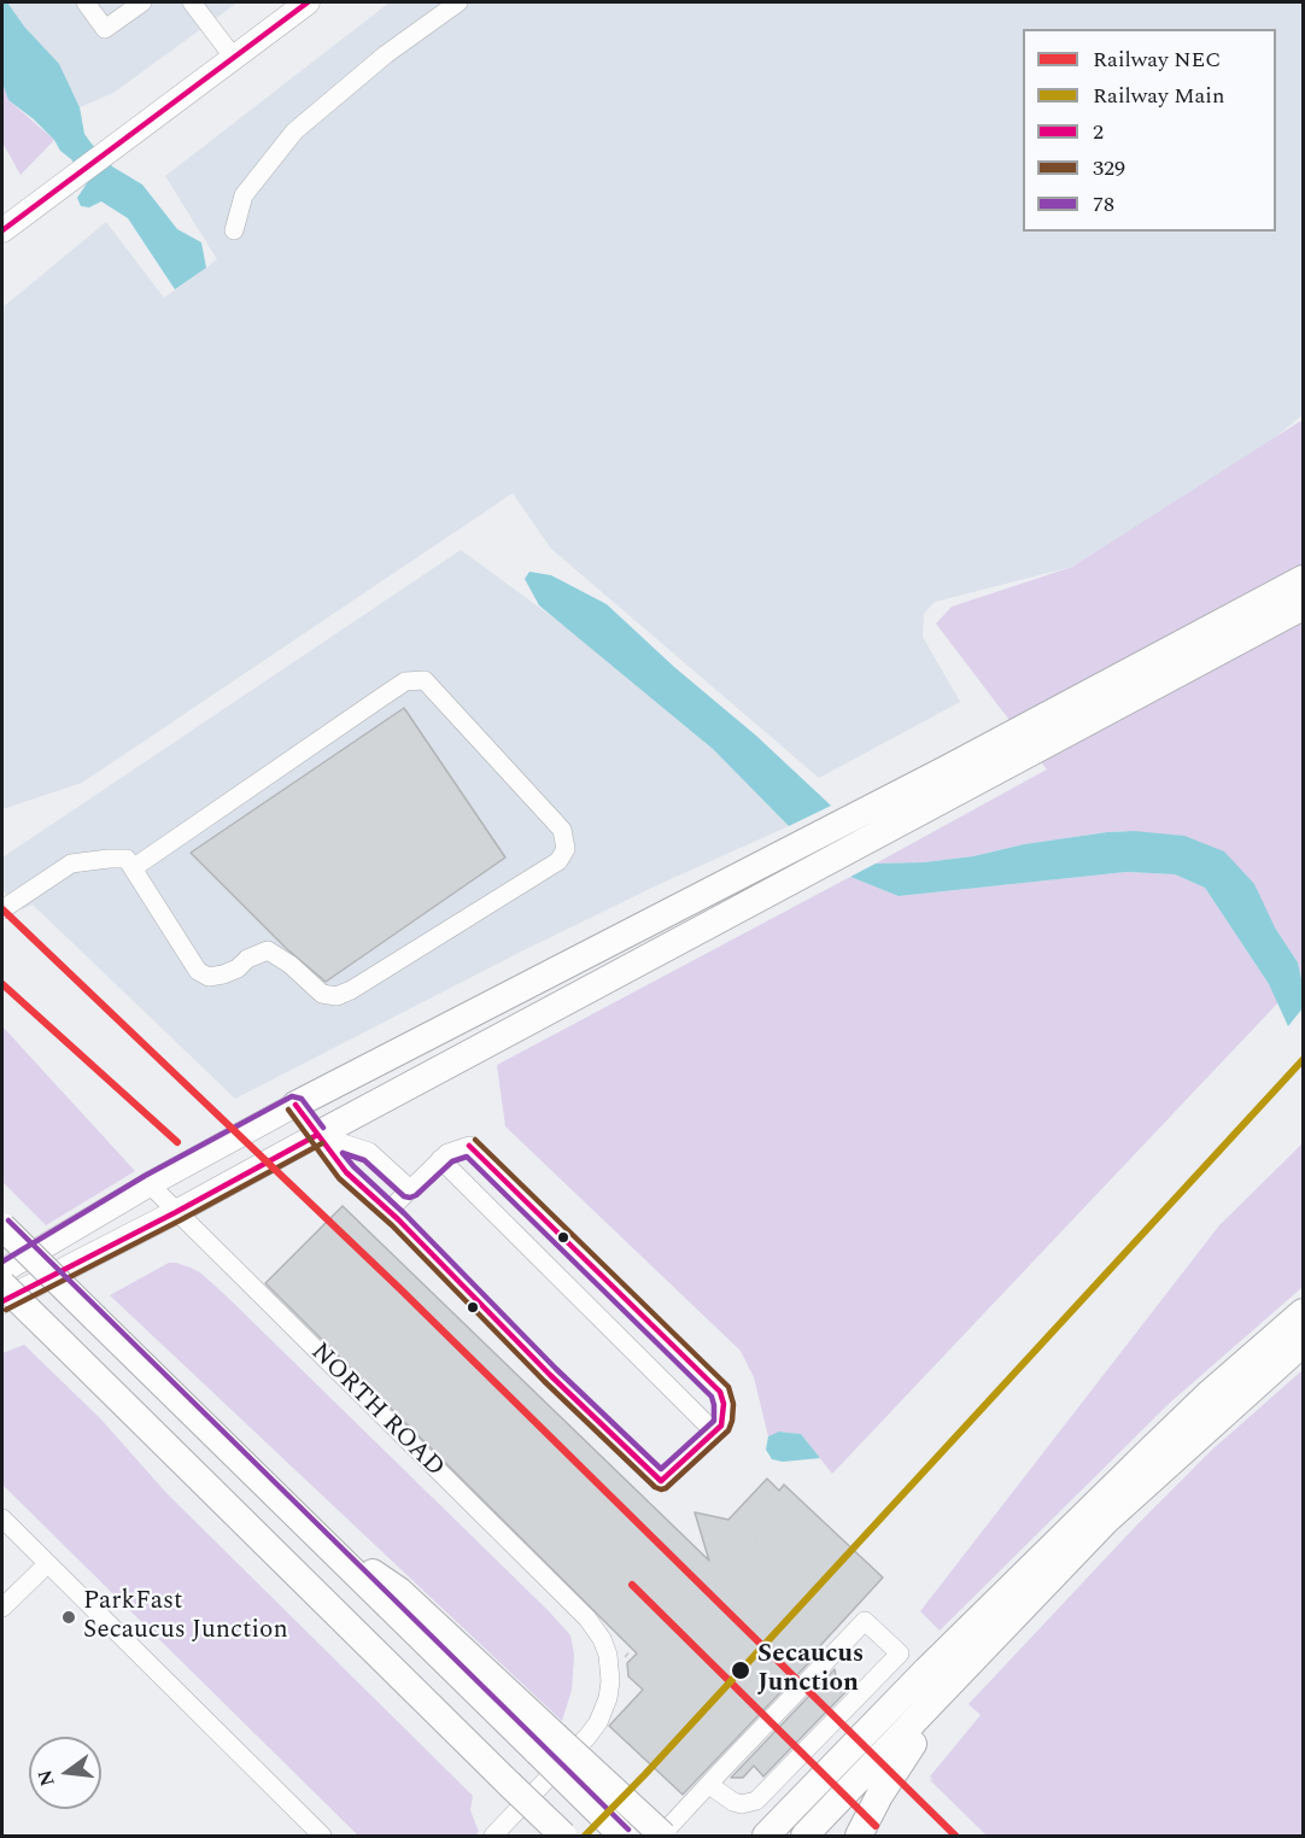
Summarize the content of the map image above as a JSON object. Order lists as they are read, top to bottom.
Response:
{
  "streets": {
    "lane": ["NORTH ROAD"]
  },
  "places": ["ParkFast Secaucus Junction", "Secaucus Junction"],
  "lines": [
    "transit line 2",
    "rail line NEC",
    "rail line Main",
    "transit line 78",
    "transit line 329"
  ],
  "legend": [
    "Railway NEC",
    "Railway Main",
    "2",
    "329",
    "78"
  ],
  "north": "left"
}
